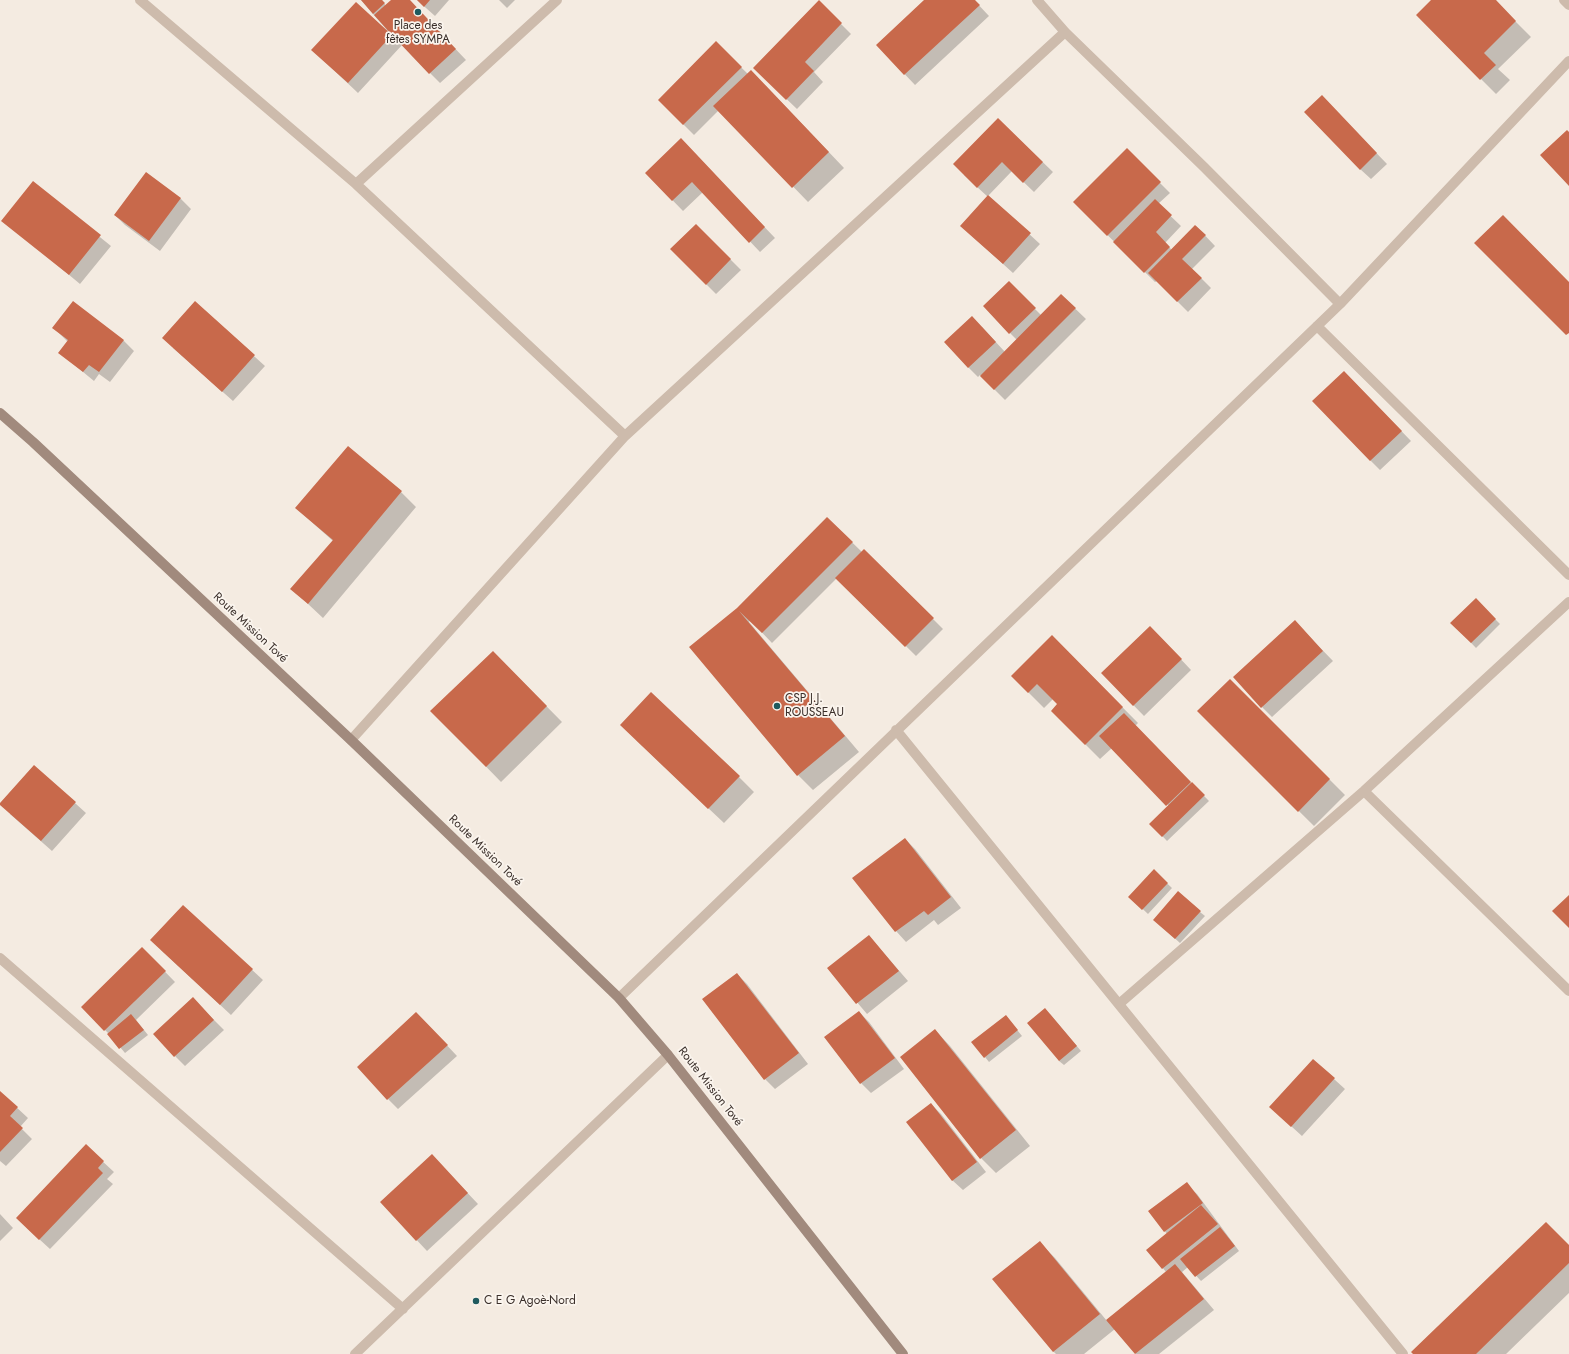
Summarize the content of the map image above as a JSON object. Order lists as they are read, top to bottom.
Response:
{
  "streets": {
    "street": ["Route Mission Tové"]
  },
  "places": ["Place des fêtes SYMPA", "CSP J.J. ROUSSEAU", "C E G Agoè-Nord"]
}
